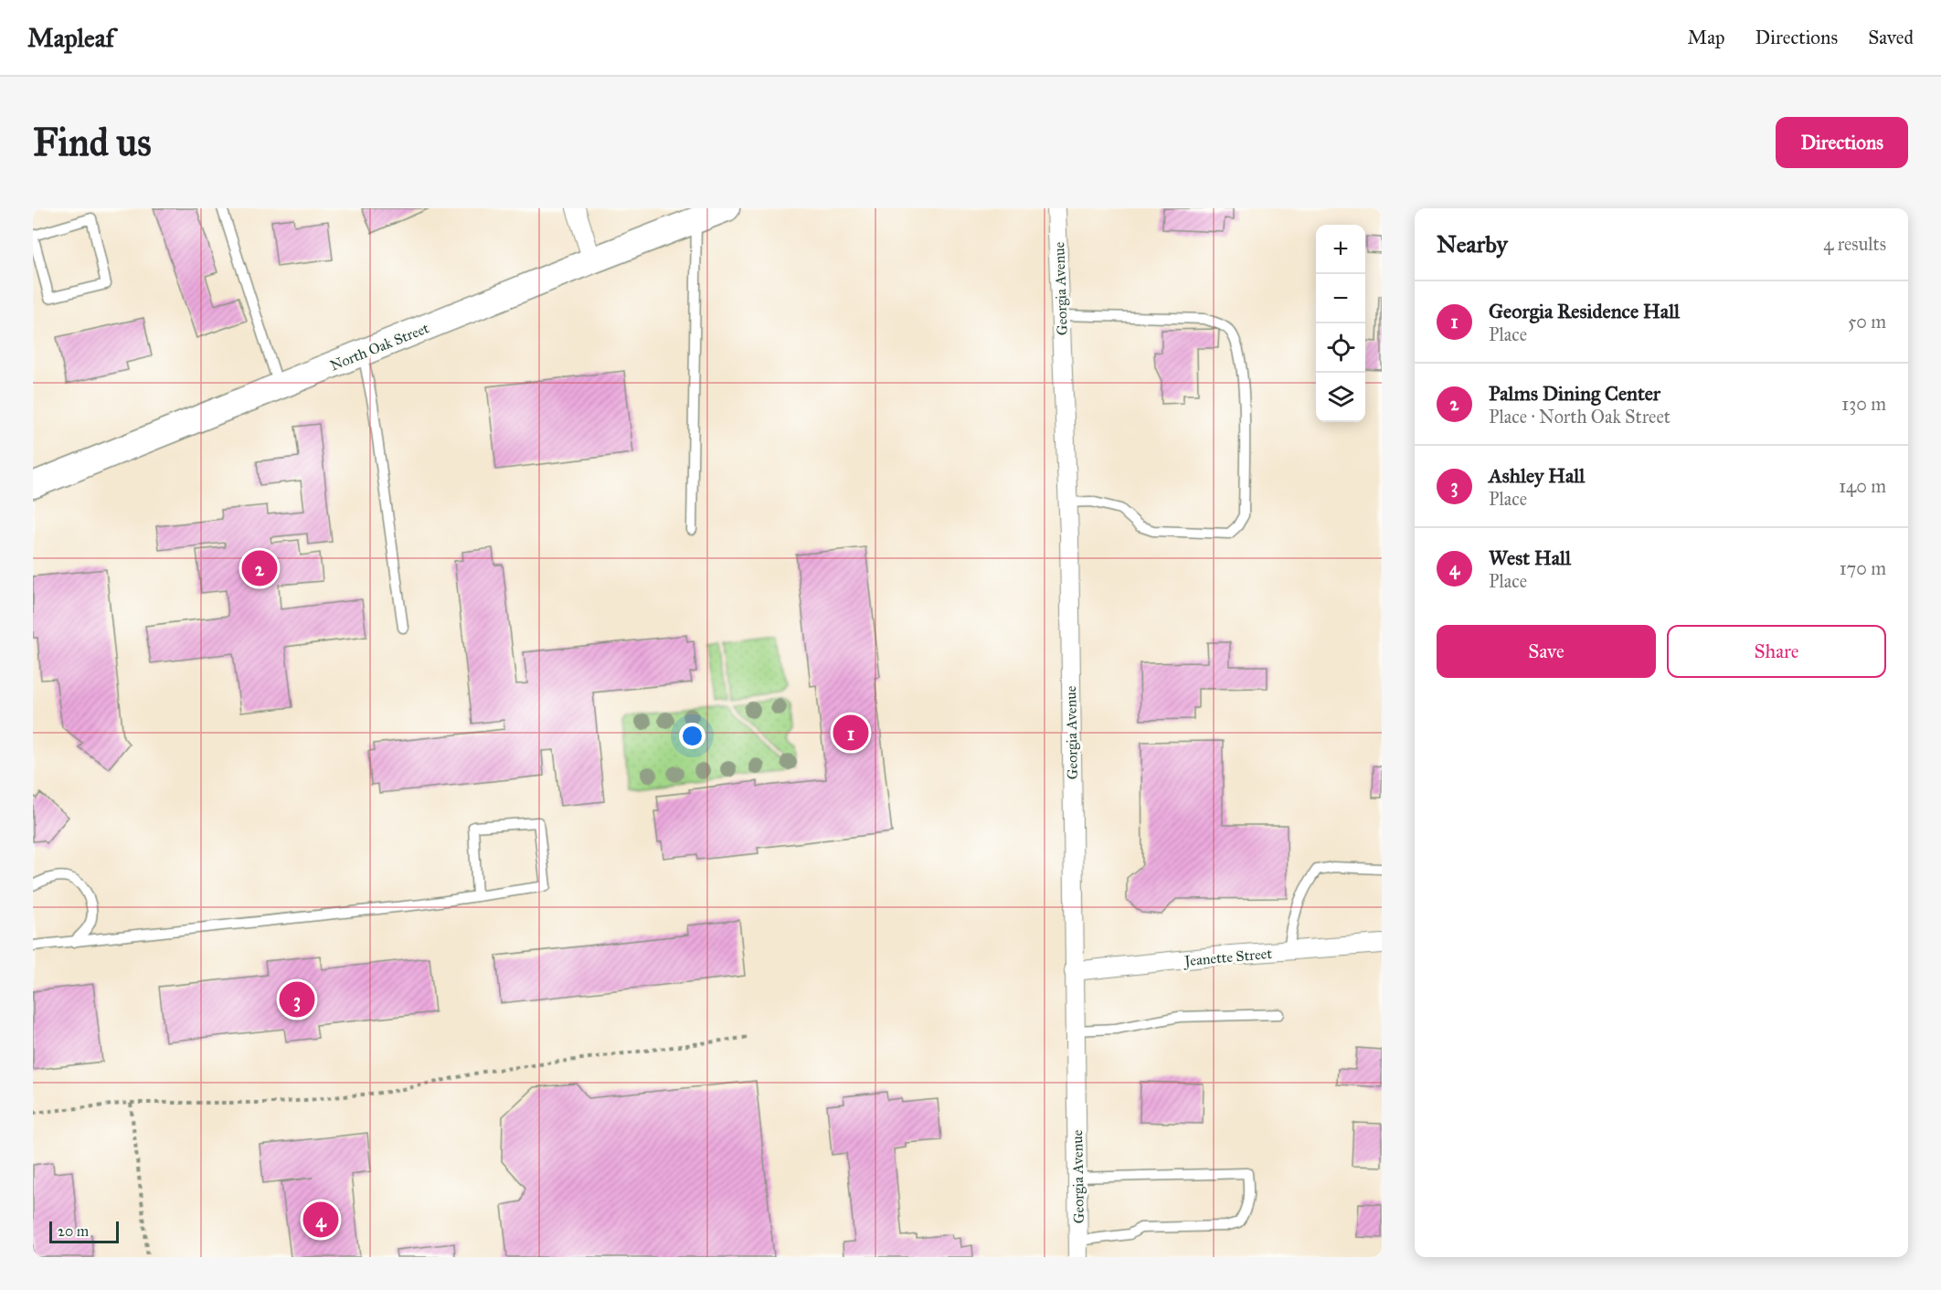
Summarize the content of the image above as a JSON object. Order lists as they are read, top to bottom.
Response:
{
  "streets": {
    "street": ["Georgia Avenue", "North Oak Street", "Jeanette Street"]
  },
  "crossings": [
    ["Georgia Avenue", "Jeanette Street"]
  ],
  "scale_bar": "20 m",
  "page": {
    "header": "Mapleaf",
    "nav": ["Map", "Directions", "Saved"],
    "buttons": [
      "Directions",
      ["Save", "Share"]
    ],
    "title": "Find us",
    "heading": ["Nearby", "4 results"],
    "map_buttons": ["+", "−"],
    "list": [
      {
        "mark": "1",
        "name": "Georgia Residence Hall",
        "note": "Place",
        "value": "50 m"
      },
      {
        "mark": "2",
        "name": "Palms Dining Center",
        "note": "Place · North Oak Street",
        "value": "130 m"
      },
      {
        "mark": "3",
        "name": "Ashley Hall",
        "note": "Place",
        "value": "140 m"
      },
      {
        "mark": "4",
        "name": "West Hall",
        "note": "Place",
        "value": "170 m"
      }
    ],
    "pins": [
      "2",
      "1",
      "3",
      "4"
    ],
    "scale": "20 m"
  }
}
